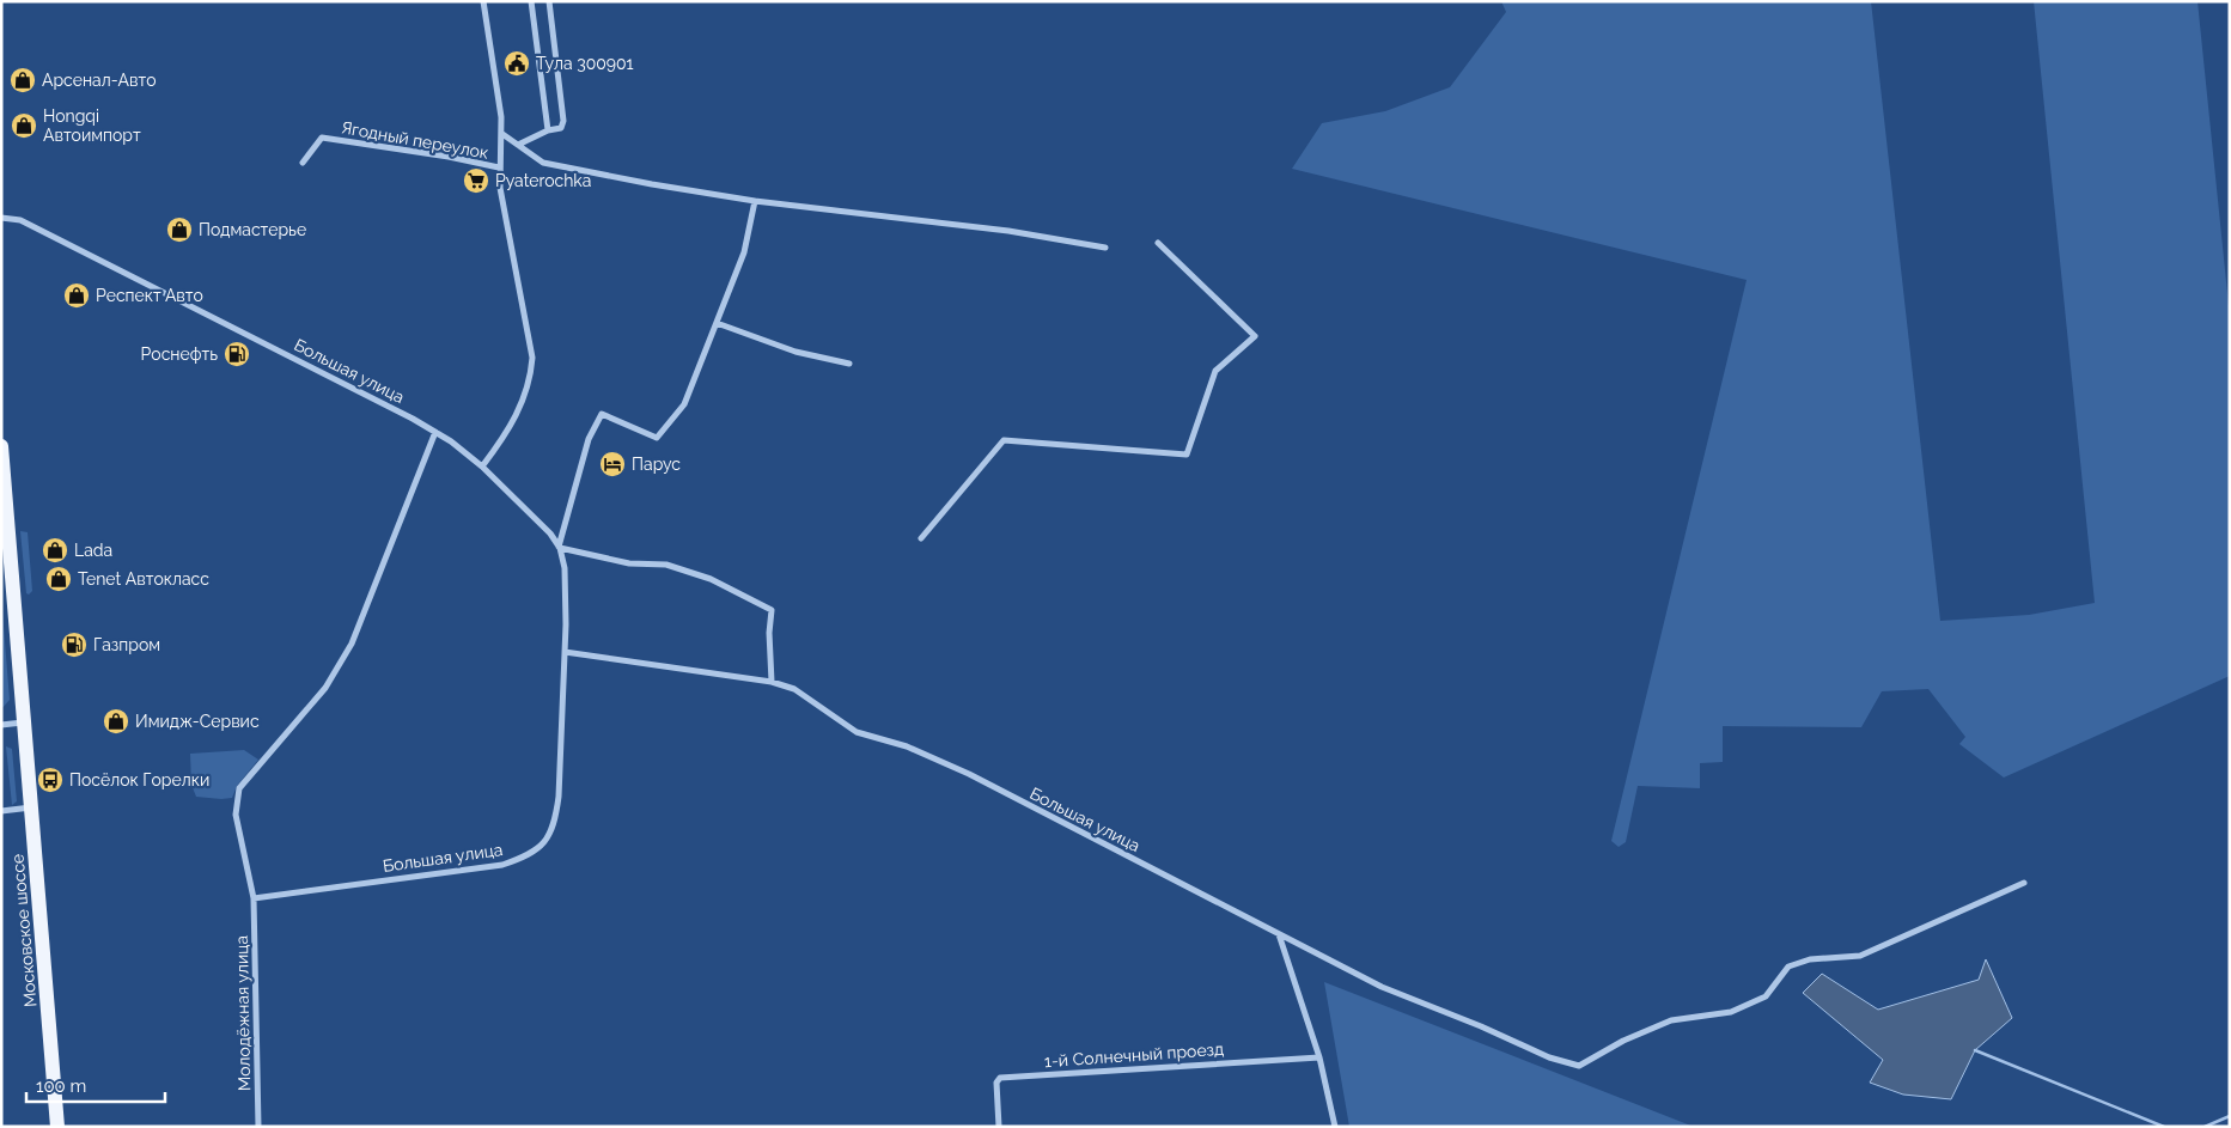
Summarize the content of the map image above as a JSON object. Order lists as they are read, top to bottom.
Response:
{
  "streets": {
    "main road": ["Московское шоссе"],
    "street": [
      "Ягодный переулок",
      "Большая улица",
      "Молодёжная улица",
      "1-й Солнечный проезд"
    ]
  },
  "crossings": [
    ["Большая улица", "Молодёжная улица"]
  ],
  "places": {
    "public building": ["Тула 300901"],
    "shop": [
      "Арсенал-Авто",
      "Hongqi Автоимпорт",
      "Подмастерье",
      "Респект Авто",
      "Lada",
      "Tenet Автокласс",
      "Имидж-Сервис"
    ],
    "supermarket": ["Pyaterochka"],
    "fuel station": ["Роснефть", "Газпром"],
    "hotel": ["Парус"],
    "bus stop": ["Посёлок Горелки"]
  },
  "scale_bar": "100 m"
}
